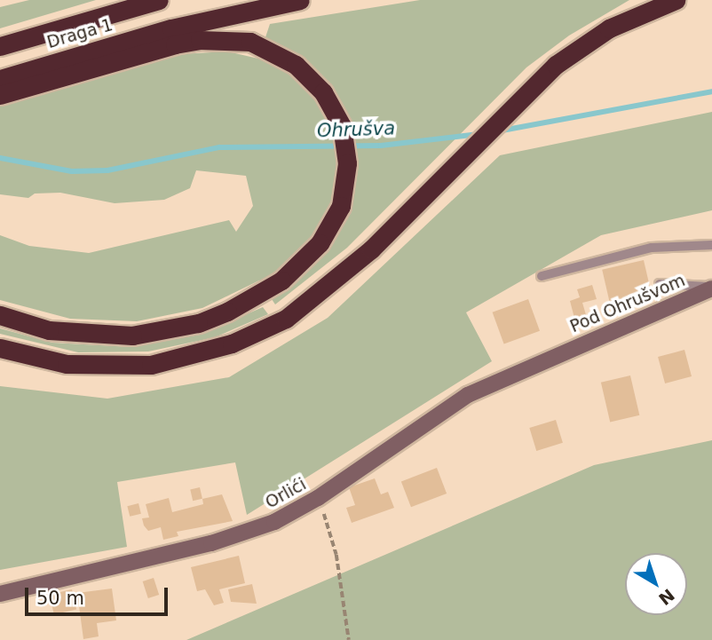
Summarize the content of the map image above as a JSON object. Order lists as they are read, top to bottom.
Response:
{
  "streets": {
    "highway": ["Draga 1"],
    "street": ["Pod Ohrušvom", "Orlići"]
  },
  "crossings": [
    ["Pod Ohrušvom", "Orlići"]
  ],
  "water": ["Ohrušva"],
  "scale_bar": "50 m",
  "north": "bottom right"
}
